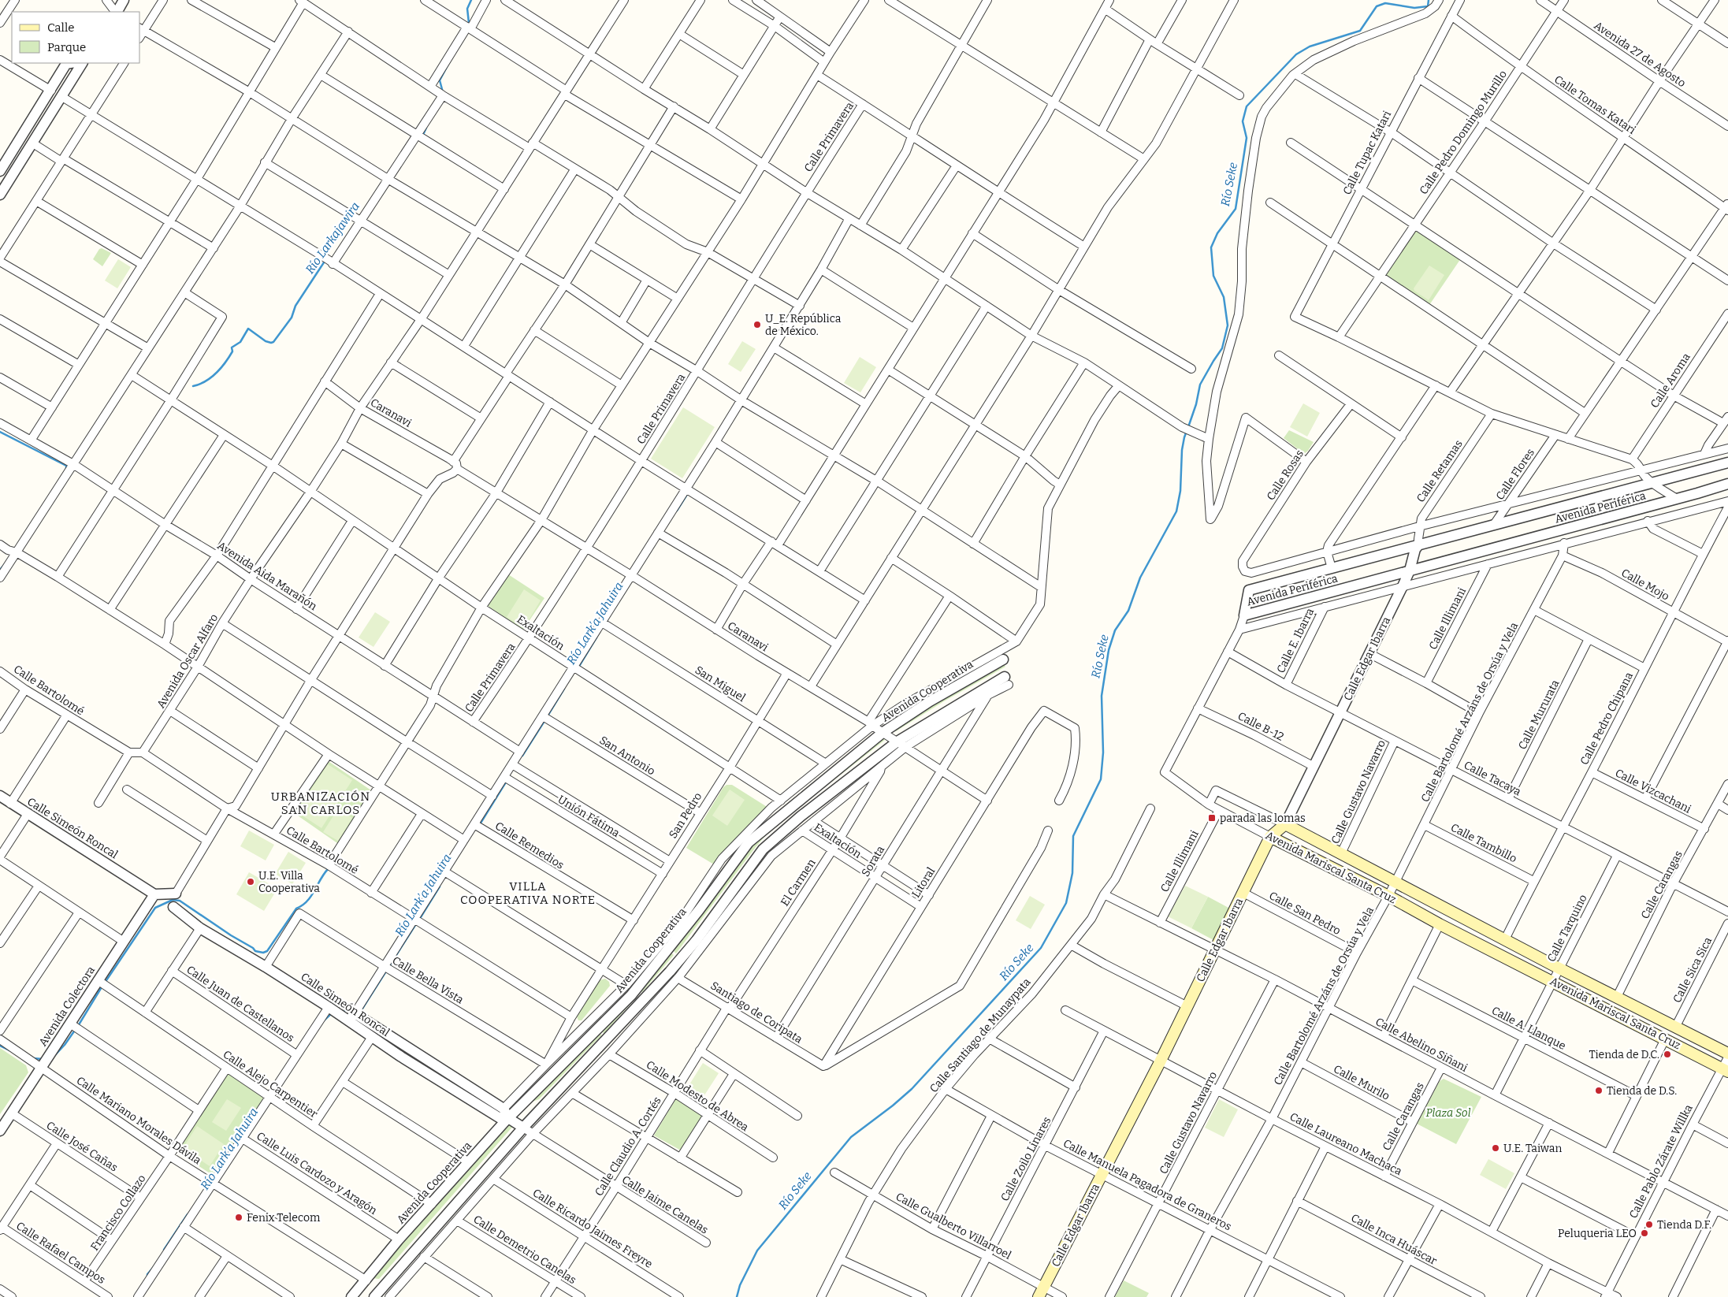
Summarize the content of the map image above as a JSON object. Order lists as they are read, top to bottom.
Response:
{
  "streets": {
    "main road": ["Calle Edgar Ibarra", "Avenida Mariscal Santa Cruz"],
    "street": [
      "Avenida 27 de Agosto",
      "Calle Tomas Katari",
      "Calle Pedro Domingo Murillo",
      "Calle Primavera",
      "Calle Tupac Katari",
      "Calle Aroma",
      "Caranavi",
      "Calle Retamas",
      "Calle Flores",
      "Calle Rosas",
      "Avenida Periférica",
      "Avenida Aida Marañón",
      "Calle Mojo",
      "Calle Illimani",
      "Exaltación",
      "Calle E. Ibarra",
      "Avenida Oscar Alfaro",
      "San Miguel",
      "Calle Bartolomé",
      "Avenida Cooperativa",
      "Calle Bartolomé Arzáns de Orsúa y Vela",
      "Calle Mururata",
      "Calle Pedro Chipana",
      "Calle B-12",
      "San Antonio",
      "Calle Tacaya",
      "Calle Vizcachani",
      "Calle Gustavo Navarro",
      "San Pedro",
      "Unión Fátima",
      "Calle Simeón Roncal",
      "Calle Tambillo",
      "Calle Remedios",
      "Sorata",
      "El Carmen",
      "Litoral",
      "Calle Carangas",
      "Calle San Pedro",
      "Calle Tarquino",
      "Calle Sica Sica",
      "Calle Bella Vista",
      "Calle Juan de Castellanos",
      "Avenida Colectora",
      "Santiago de Coripata",
      "Calle A. Llanque",
      "Calle Santiago de Munaypata",
      "Calle Abelino Siñani",
      "Calle Murilo",
      "Calle Alejo Carpentier",
      "Calle Modesto de Abrea",
      "Calle Mariano Morales Dávila",
      "Calle Laureano Machaca",
      "Calle José Cañas",
      "Calle Claudio A. Cortés",
      "Calle Zoilo Linares",
      "Calle Pablo Zárate Willka",
      "Calle Luis Cardozo y Aragón",
      "Calle Manuela Pagadora de Graneros",
      "Calle Jaime Canelas",
      "Francisco Collazo",
      "Calle Gualberto Villarroel",
      "Calle Ricardo Jaimes Freyre",
      "Calle Inca Huáscar",
      "Calle Demetrio Canelas",
      "Calle Rafael Campos"
    ]
  },
  "crossings": [
    ["Avenida 27 de Agosto", "Calle Pedro Domingo Murillo"],
    ["Calle Tomas Katari", "Calle Pedro Domingo Murillo"],
    ["Calle Tomas Katari", "Calle Tupac Katari"],
    ["Calle Pedro Domingo Murillo", "Calle Tupac Katari"],
    ["Calle Primavera", "Caranavi"],
    ["Calle Primavera", "Avenida Aida Marañón"],
    ["Calle Primavera", "Exaltación"],
    ["Caranavi", "Avenida Oscar Alfaro"],
    ["Caranavi", "Avenida Cooperativa"],
    ["Caranavi", "San Pedro"],
    ["Caranavi", "Sorata"],
    ["Caranavi", "Litoral"],
    ["Calle Retamas", "Avenida Periférica"],
    ["Calle Retamas", "Calle Edgar Ibarra"],
    ["Calle Flores", "Avenida Periférica"],
    ["Avenida Periférica", "Calle Edgar Ibarra"],
    ["Avenida Aida Marañón", "Avenida Oscar Alfaro"],
    ["Calle Mojo", "Calle Bartolomé Arzáns de Orsúa y Vela"],
    ["Calle Mojo", "Calle Pedro Chipana"],
    ["Calle Illimani", "Avenida Mariscal Santa Cruz"],
    ["Calle Illimani", "Calle Abelino Siñani"],
    ["Exaltación", "Avenida Oscar Alfaro"],
    ["Exaltación", "San Pedro"],
    ["Exaltación", "Sorata"],
    ["Exaltación", "El Carmen"],
    ["Exaltación", "Litoral"],
    ["Calle E. Ibarra", "Calle Tacaya"],
    ["Calle Edgar Ibarra", "Calle B-12"],
    ["Calle Edgar Ibarra", "Calle Tacaya"],
    ["Calle Edgar Ibarra", "Avenida Mariscal Santa Cruz"],
    ["Calle Edgar Ibarra", "Calle San Pedro"],
    ["Calle Edgar Ibarra", "Calle Abelino Siñani"],
    ["Calle Edgar Ibarra", "Calle Laureano Machaca"],
    ["Calle Edgar Ibarra", "Calle Manuela Pagadora de Graneros"],
    ["Calle Edgar Ibarra", "Calle Gualberto Villarroel"],
    ["Avenida Oscar Alfaro", "Calle Bartolomé"],
    ["San Miguel", "San Pedro"],
    ["Calle Bartolomé", "San Pedro"],
    ["Avenida Cooperativa", "Calle Simeón Roncal"],
    ["Avenida Cooperativa", "Calle Alejo Carpentier"],
    ["Avenida Cooperativa", "Calle Mariano Morales Dávila"],
    ["Avenida Cooperativa", "Calle Luis Cardozo y Aragón"],
    ["Calle Bartolomé Arzáns de Orsúa y Vela", "Calle Tacaya"],
    ["Calle Bartolomé Arzáns de Orsúa y Vela", "Calle Tambillo"],
    ["Calle Bartolomé Arzáns de Orsúa y Vela", "Avenida Mariscal Santa Cruz"],
    ["Calle Bartolomé Arzáns de Orsúa y Vela", "Calle San Pedro"],
    ["Calle Bartolomé Arzáns de Orsúa y Vela", "Calle Abelino Siñani"],
    ["Calle Bartolomé Arzáns de Orsúa y Vela", "Calle Murilo"],
    ["Calle Bartolomé Arzáns de Orsúa y Vela", "Calle Laureano Machaca"],
    ["Calle Bartolomé Arzáns de Orsúa y Vela", "Calle Manuela Pagadora de Graneros"],
    ["Calle Mururata", "Calle Tacaya"],
    ["Calle Pedro Chipana", "Calle Tacaya"],
    ["Calle Pedro Chipana", "Calle Vizcachani"],
    ["Calle Pedro Chipana", "Calle Tambillo"],
    ["Calle Pedro Chipana", "Avenida Mariscal Santa Cruz"],
    ["San Antonio", "San Pedro"],
    ["Calle Tacaya", "Calle Gustavo Navarro"],
    ["Calle Tacaya", "Calle Carangas"],
    ["Calle Tacaya", "Calle Tarquino"],
    ["Calle Vizcachani", "Calle Carangas"],
    ["Calle Gustavo Navarro", "Avenida Mariscal Santa Cruz"],
    ["Calle Gustavo Navarro", "Calle Abelino Siñani"],
    ["Calle Gustavo Navarro", "Calle Laureano Machaca"],
    ["Calle Gustavo Navarro", "Calle Manuela Pagadora de Graneros"],
    ["San Pedro", "Unión Fátima"],
    ["San Pedro", "Calle Remedios"],
    ["San Pedro", "Calle Bella Vista"],
    ["Calle Simeón Roncal", "Calle Bella Vista"],
    ["Calle Simeón Roncal", "Avenida Colectora"],
    ["Sorata", "Santiago de Coripata"],
    ["Avenida Mariscal Santa Cruz", "Calle Carangas"],
    ["Avenida Mariscal Santa Cruz", "Calle Tarquino"],
    ["Avenida Mariscal Santa Cruz", "Calle Sica Sica"],
    ["Avenida Mariscal Santa Cruz", "Calle Pablo Zárate Willka"],
    ["El Carmen", "Santiago de Coripata"],
    ["El Carmen", "Calle Claudio A. Cortés"],
    ["Litoral", "Santiago de Coripata"],
    ["Calle Carangas", "Calle Abelino Siñani"],
    ["Calle Carangas", "Calle Murilo"],
    ["Calle Carangas", "Calle Laureano Machaca"],
    ["Calle Tarquino", "Calle A. Llanque"],
    ["Calle Tarquino", "Calle Abelino Siñani"],
    ["Avenida Colectora", "Calle Alejo Carpentier"],
    ["Avenida Colectora", "Calle Mariano Morales Dávila"],
    ["Avenida Colectora", "Calle José Cañas"],
    ["Santiago de Coripata", "Calle Claudio A. Cortés"],
    ["Calle Santiago de Munaypata", "Calle Abelino Siñani"],
    ["Calle Santiago de Munaypata", "Calle Manuela Pagadora de Graneros"],
    ["Calle Santiago de Munaypata", "Calle Gualberto Villarroel"],
    ["Calle Abelino Siñani", "Calle Pablo Zárate Willka"],
    ["Calle Alejo Carpentier", "Francisco Collazo"],
    ["Calle Modesto de Abrea", "Calle Claudio A. Cortés"],
    ["Calle Mariano Morales Dávila", "Francisco Collazo"],
    ["Calle Laureano Machaca", "Calle Zoilo Linares"],
    ["Calle Laureano Machaca", "Calle Pablo Zárate Willka"],
    ["Calle José Cañas", "Francisco Collazo"],
    ["Calle Claudio A. Cortés", "Calle Jaime Canelas"],
    ["Calle Claudio A. Cortés", "Calle Ricardo Jaimes Freyre"],
    ["Calle Claudio A. Cortés", "Calle Demetrio Canelas"],
    ["Calle Zoilo Linares", "Calle Manuela Pagadora de Graneros"],
    ["Calle Zoilo Linares", "Calle Gualberto Villarroel"],
    ["Francisco Collazo", "Calle Rafael Campos"]
  ],
  "districts": ["URBANIZACIÓN SAN CARLOS", "VILLA COOPERATIVA NORTE"],
  "water": ["Río Seke", "Río Larkajawira", "Río Lark’a Jahuira"],
  "parks": ["Plaza Sol"],
  "places": {
    "other": [
      "U_E. República de México.",
      "U.E. Villa Cooperativa",
      "Tienda de D.C.",
      "Tienda de D.S.",
      "U.E. Taiwan",
      "Fenix Telecom",
      "Tienda D.F.",
      "Peluqueria LEO"
    ],
    "transit": ["parada las lomas"]
  },
  "legend": ["Calle", "Parque"]
}
